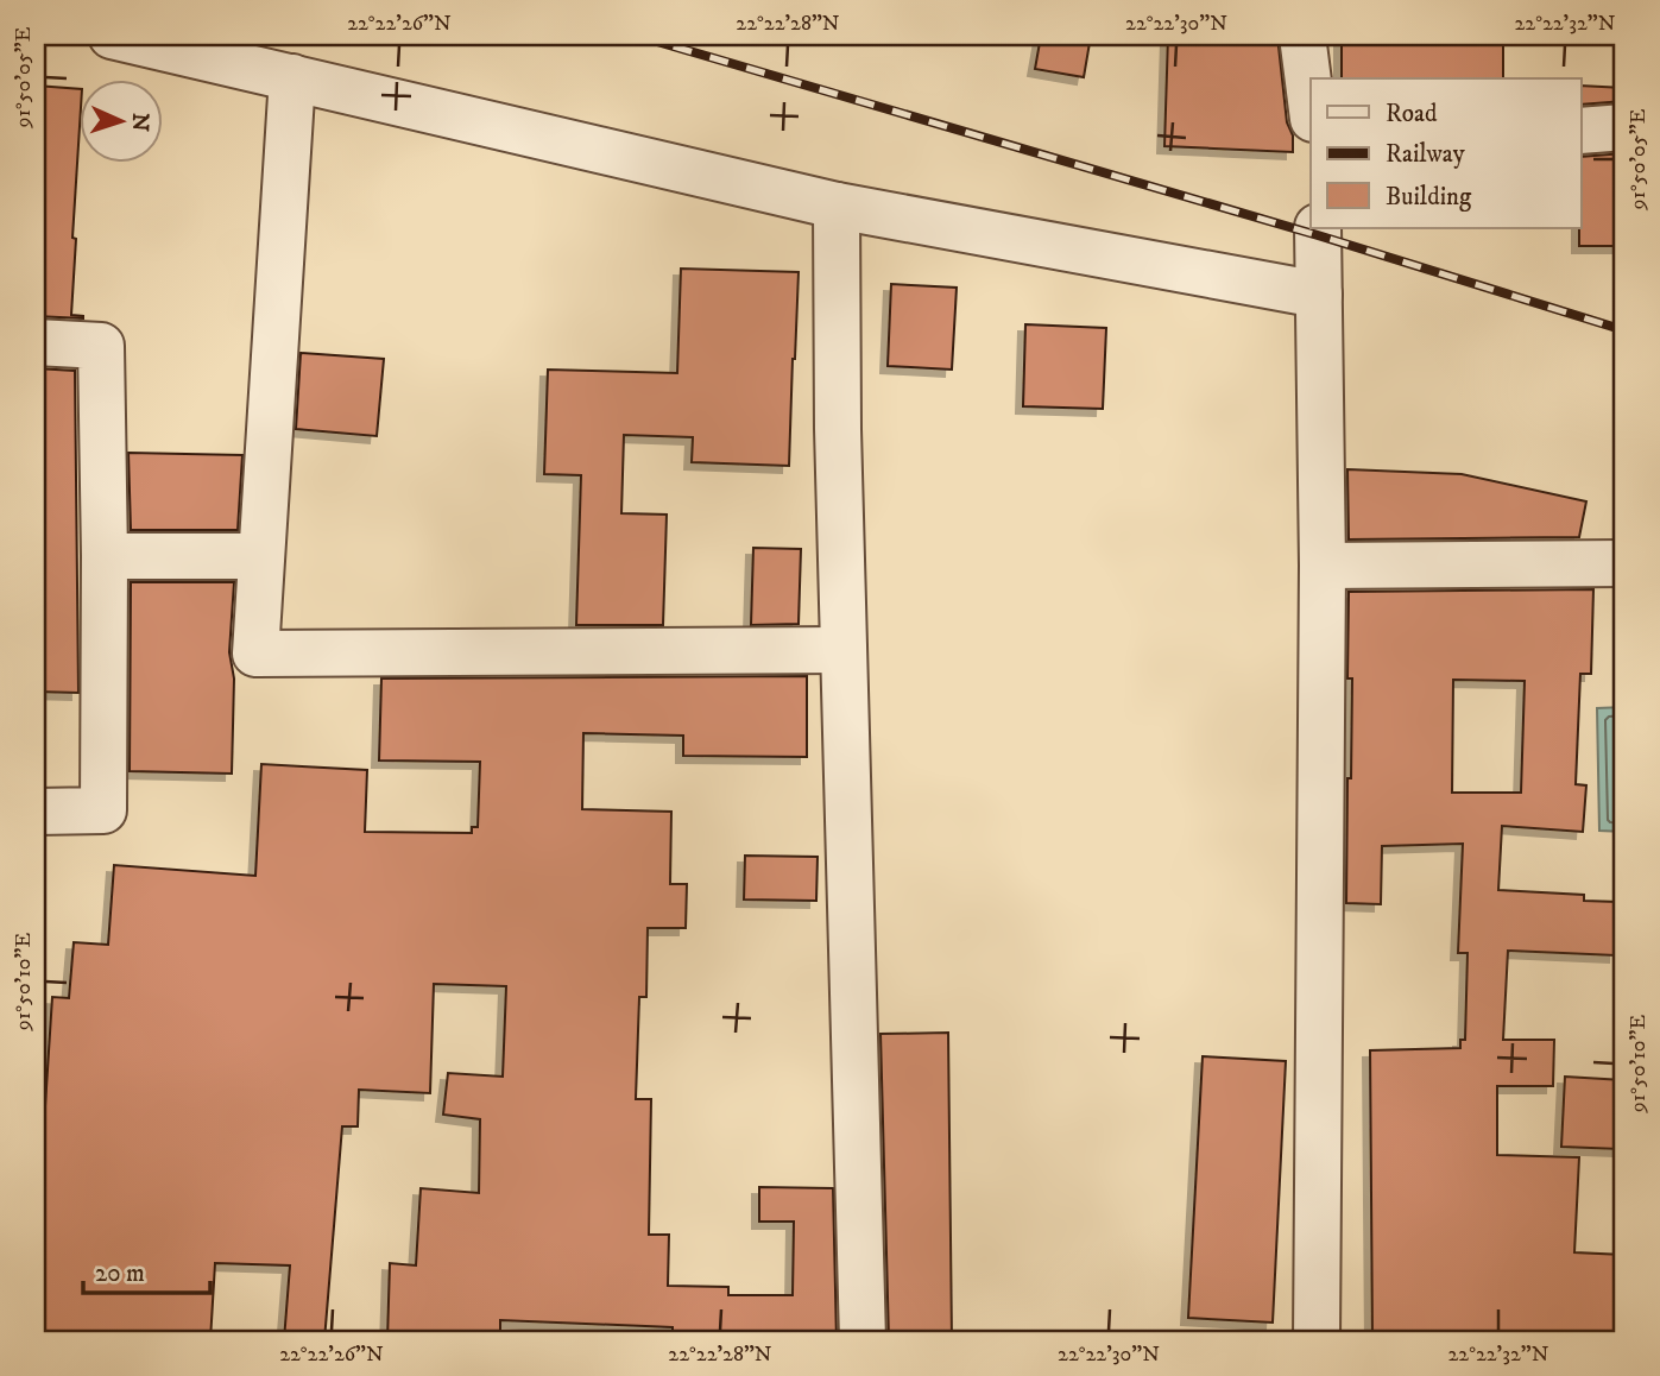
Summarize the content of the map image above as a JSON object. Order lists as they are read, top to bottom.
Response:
{
  "legend": ["Road", "Railway", "Building"],
  "scale_bar": "20 m",
  "north": "right",
  "coordinates": [
    "22°22'26\"N",
    "22°22'28\"N",
    "22°22'30\"N",
    "22°22'32\"N",
    "91°50'05\"E",
    "91°50'10\"E"
  ]
}
